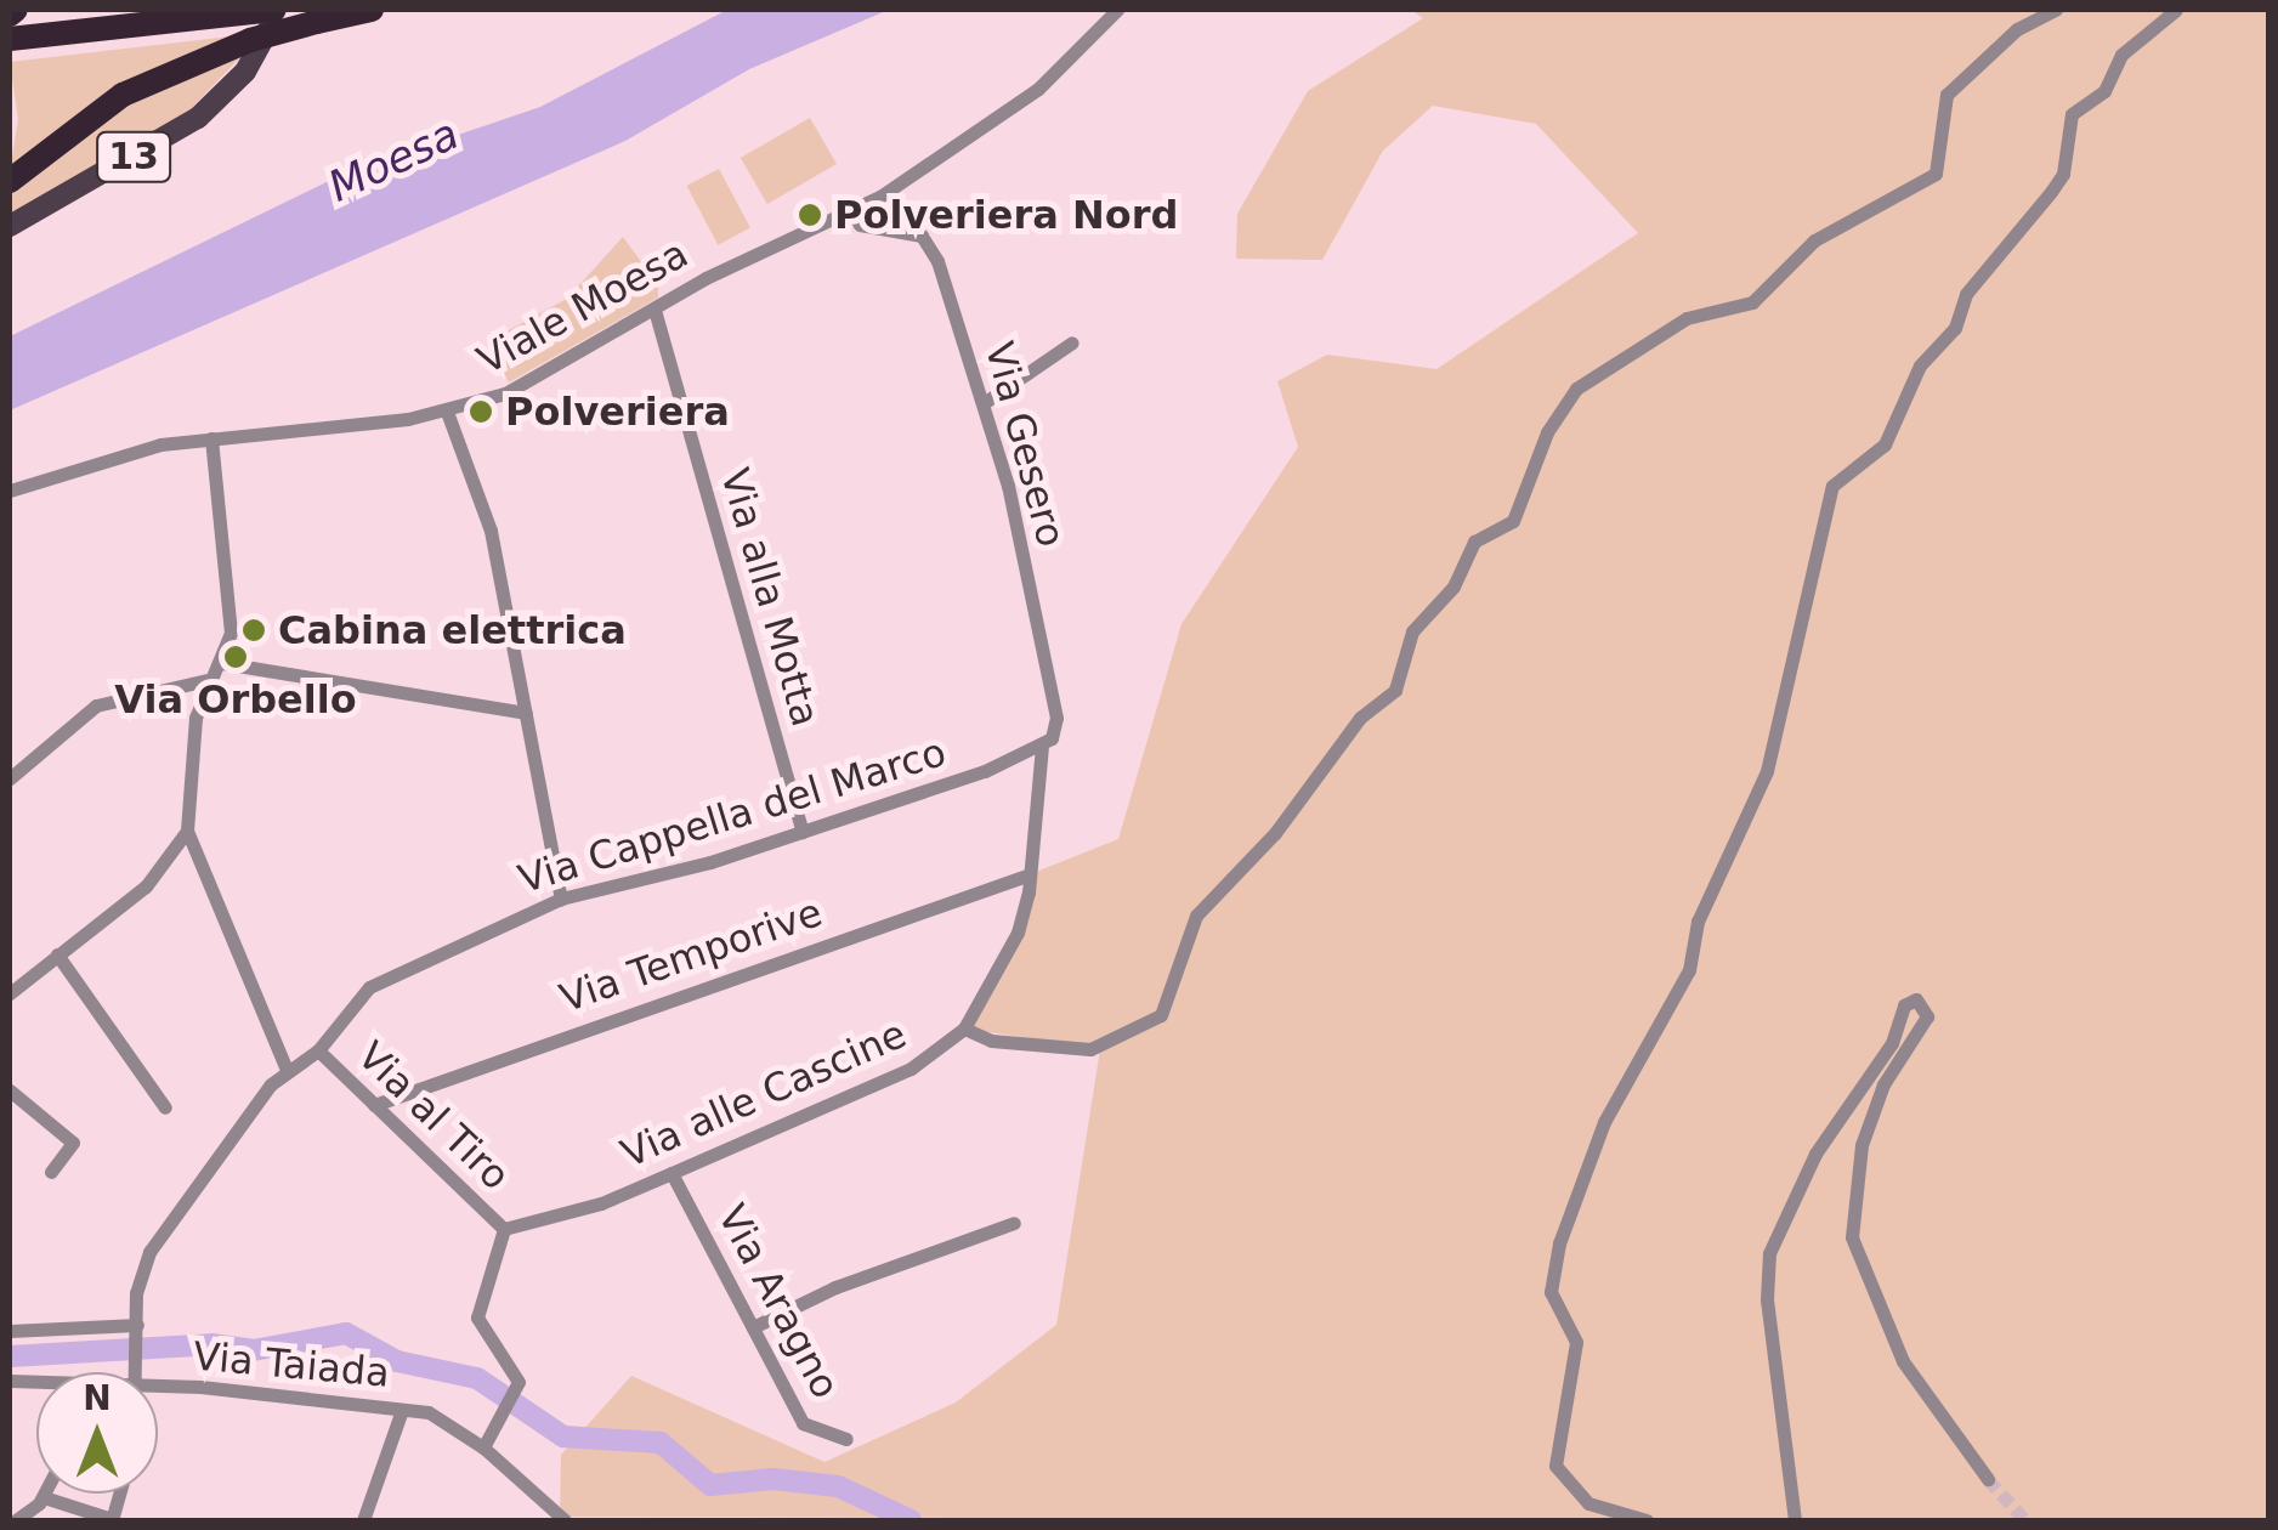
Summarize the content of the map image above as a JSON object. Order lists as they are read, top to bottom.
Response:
{
  "streets": {
    "main road": ["13"],
    "street": [
      "Viale Moesa",
      "Via Gesero",
      "Via alla Motta",
      "Via Cappella del Marco",
      "Via Temporive",
      "Via alle Cascine",
      "Via al Tiro",
      "Via Aragno",
      "Via Taiada"
    ]
  },
  "crossings": [
    ["Viale Moesa", "Via Gesero"],
    ["Viale Moesa", "Via alla Motta"],
    ["Via Gesero", "Via Cappella del Marco"],
    ["Via Gesero", "Via alle Cascine"],
    ["Via alla Motta", "Via Cappella del Marco"],
    ["Via Cappella del Marco", "Via alle Cascine"],
    ["Via Cappella del Marco", "Via al Tiro"],
    ["Via Temporive", "Via alle Cascine"],
    ["Via Temporive", "Via al Tiro"],
    ["Via alle Cascine", "Via al Tiro"],
    ["Via alle Cascine", "Via Aragno"]
  ],
  "water": ["Moesa"],
  "places": [
    "Polveriera Nord",
    "Polveriera",
    "Cabina elettrica",
    "Via Orbello"
  ],
  "north": "top"
}
